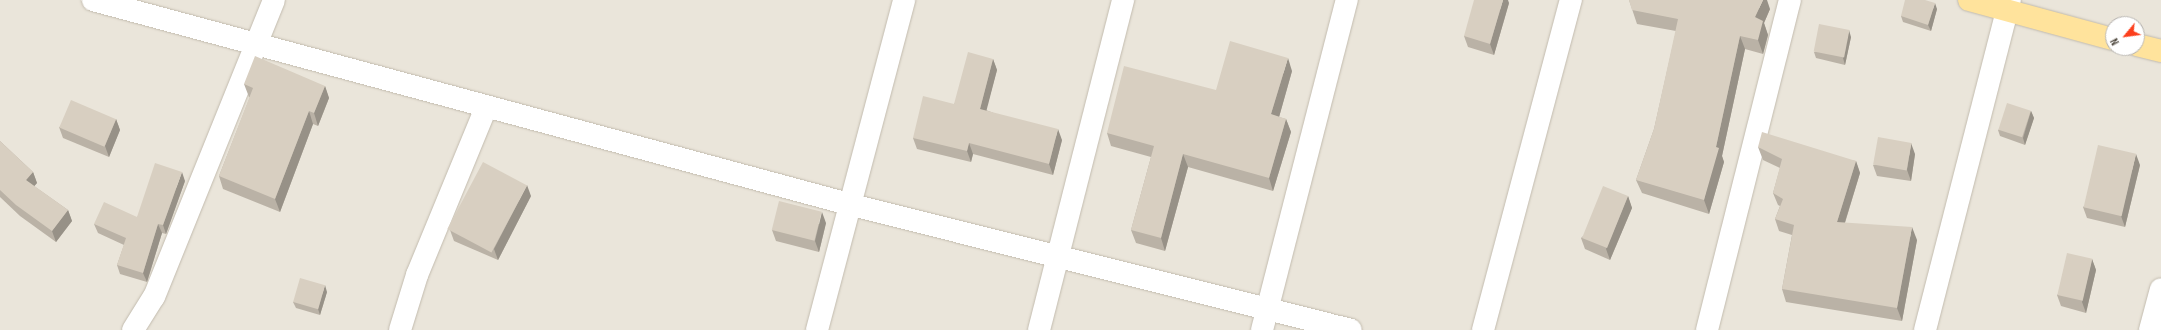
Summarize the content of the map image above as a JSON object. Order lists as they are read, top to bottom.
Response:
{
  "north": "bottom left"
}
